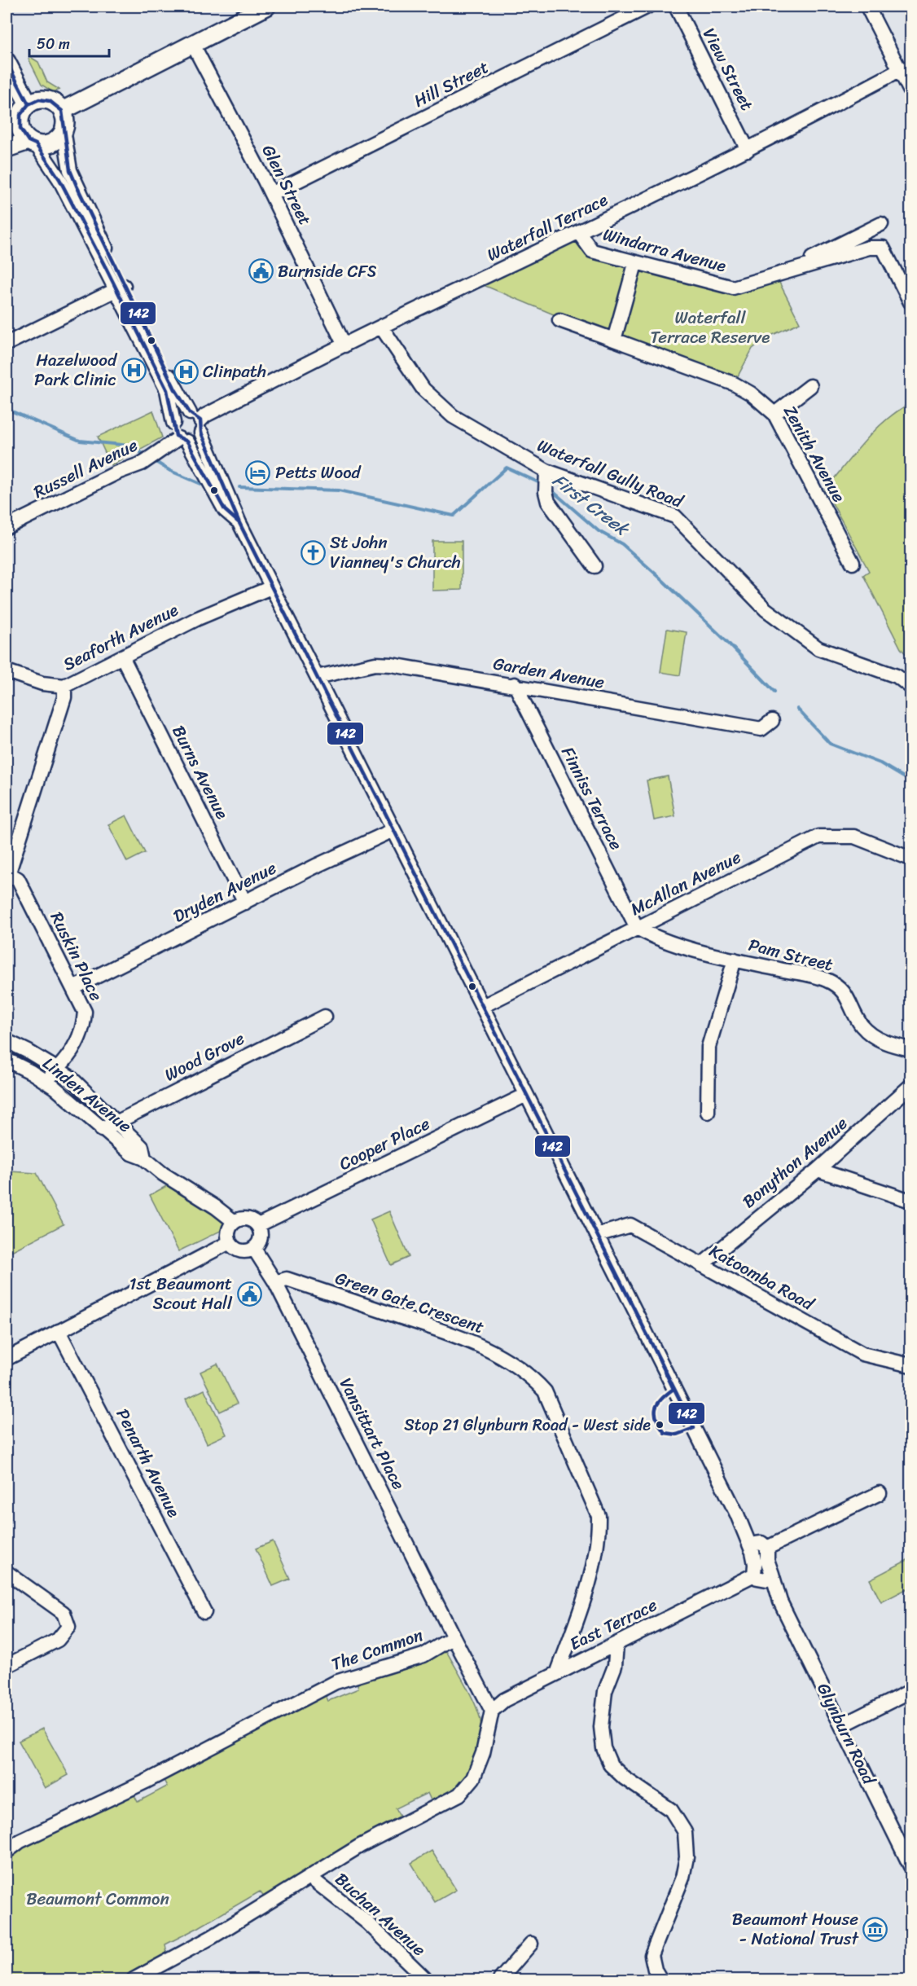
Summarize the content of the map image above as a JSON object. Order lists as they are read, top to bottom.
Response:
{
  "streets": {
    "street": [
      "View Street",
      "Hill Street",
      "Glen Street",
      "Waterfall Terrace",
      "Windarra Avenue",
      "Zenith Avenue",
      "Russell Avenue",
      "Waterfall Gully Road",
      "Seaforth Avenue",
      "Garden Avenue",
      "Burns Avenue",
      "Finniss Terrace",
      "McAllan Avenue",
      "Dryden Avenue",
      "Pam Street",
      "Ruskin Place",
      "Wood Grove",
      "Linden Avenue",
      "Cooper Place",
      "Bonython Avenue",
      "Katoomba Road",
      "Green Gate Crescent",
      "Vansittart Place",
      "Penarth Avenue",
      "East Terrace",
      "The Common",
      "Glynburn Road",
      "Buchan Avenue"
    ]
  },
  "crossings": [
    ["View Street", "Waterfall Terrace"],
    ["Hill Street", "Glen Street"],
    ["Glen Street", "Waterfall Terrace"],
    ["Waterfall Terrace", "Windarra Avenue"],
    ["Waterfall Terrace", "Russell Avenue"],
    ["Waterfall Terrace", "Waterfall Gully Road"],
    ["Seaforth Avenue", "Burns Avenue"],
    ["Seaforth Avenue", "Ruskin Place"],
    ["Garden Avenue", "Finniss Terrace"],
    ["Burns Avenue", "Dryden Avenue"],
    ["Finniss Terrace", "McAllan Avenue"],
    ["Finniss Terrace", "Pam Street"],
    ["McAllan Avenue", "Pam Street"],
    ["Dryden Avenue", "Ruskin Place"],
    ["Ruskin Place", "Linden Avenue"],
    ["Wood Grove", "Linden Avenue"],
    ["Linden Avenue", "Cooper Place"],
    ["Linden Avenue", "Vansittart Place"],
    ["Cooper Place", "Vansittart Place"],
    ["Bonython Avenue", "Katoomba Road"],
    ["Green Gate Crescent", "Vansittart Place"],
    ["Green Gate Crescent", "East Terrace"],
    ["Vansittart Place", "The Common"],
    ["East Terrace", "Glynburn Road"]
  ],
  "water": ["First Creek"],
  "parks": ["Waterfall Terrace Reserve", "Beaumont Common"],
  "places": {
    "public building": ["Burnside CFS", "1st Beaumont Scout Hall"],
    "hospital": ["Hazelwood Park Clinic", "Clinpath"],
    "hotel": ["Petts Wood"],
    "church": ["St John Vianney's Church"],
    "other": ["Stop 21 Glynburn Road - West side"],
    "museum": ["Beaumont House - National Trust"]
  },
  "lines": ["transit line 142"],
  "scale_bar": "50 m"
}
